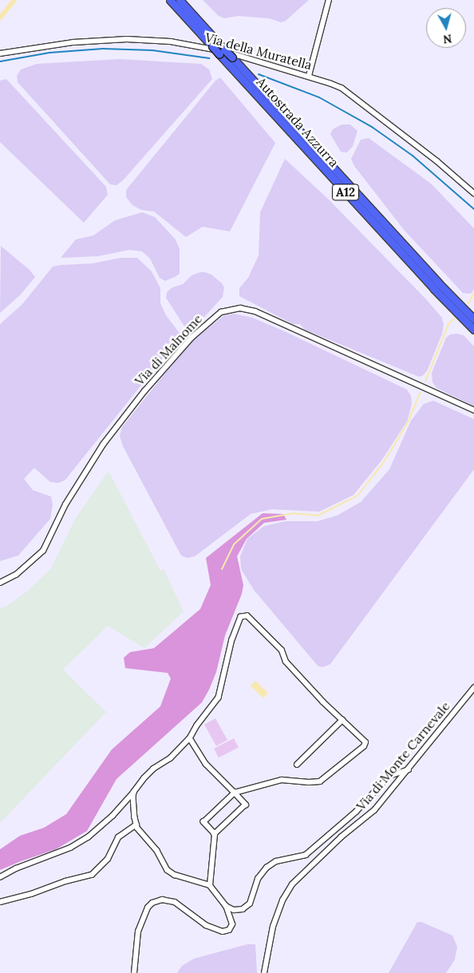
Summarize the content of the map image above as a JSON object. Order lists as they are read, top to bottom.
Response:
{
  "streets": {
    "highway": ["Autostrada Azzurra", "A12"],
    "street": ["Via della Muratella", "Via di Malnome", "Via di Monte Carnevale"]
  },
  "north": "bottom"
}
